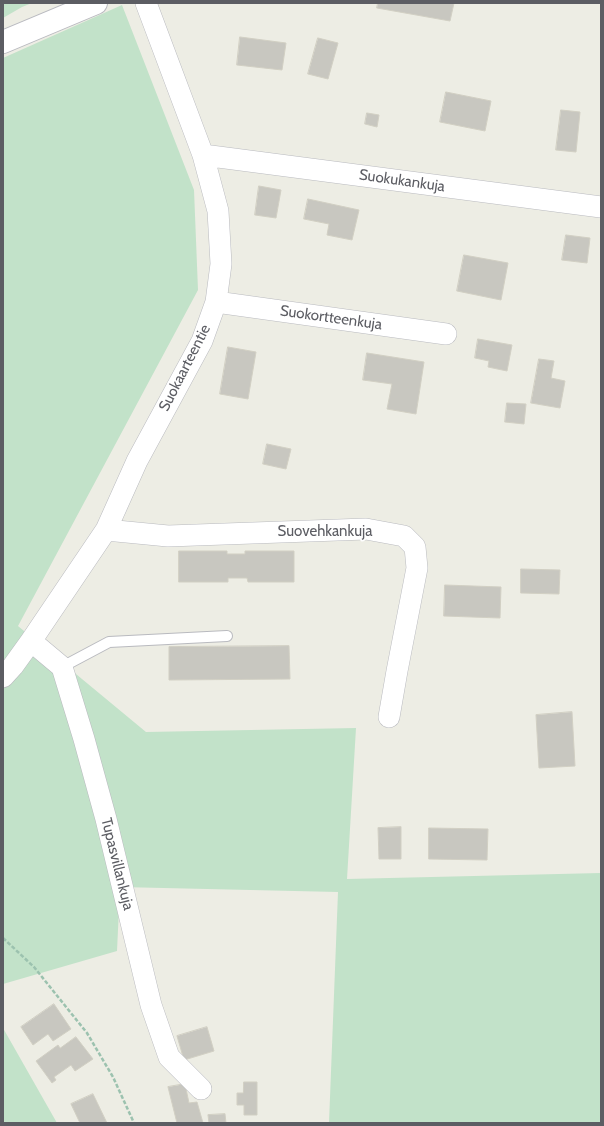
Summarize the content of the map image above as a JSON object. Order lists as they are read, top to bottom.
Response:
{
  "streets": {
    "street": [
      "Suokukankuja",
      "Suokortteenkuja",
      "Suokaarteentie",
      "Suovehkankuja",
      "Tupasvillankuja"
    ]
  },
  "crossings": [
    ["Suokukankuja", "Suokaarteentie"],
    ["Suokortteenkuja", "Suokaarteentie"],
    ["Suokaarteentie", "Suovehkankuja"]
  ]
}
